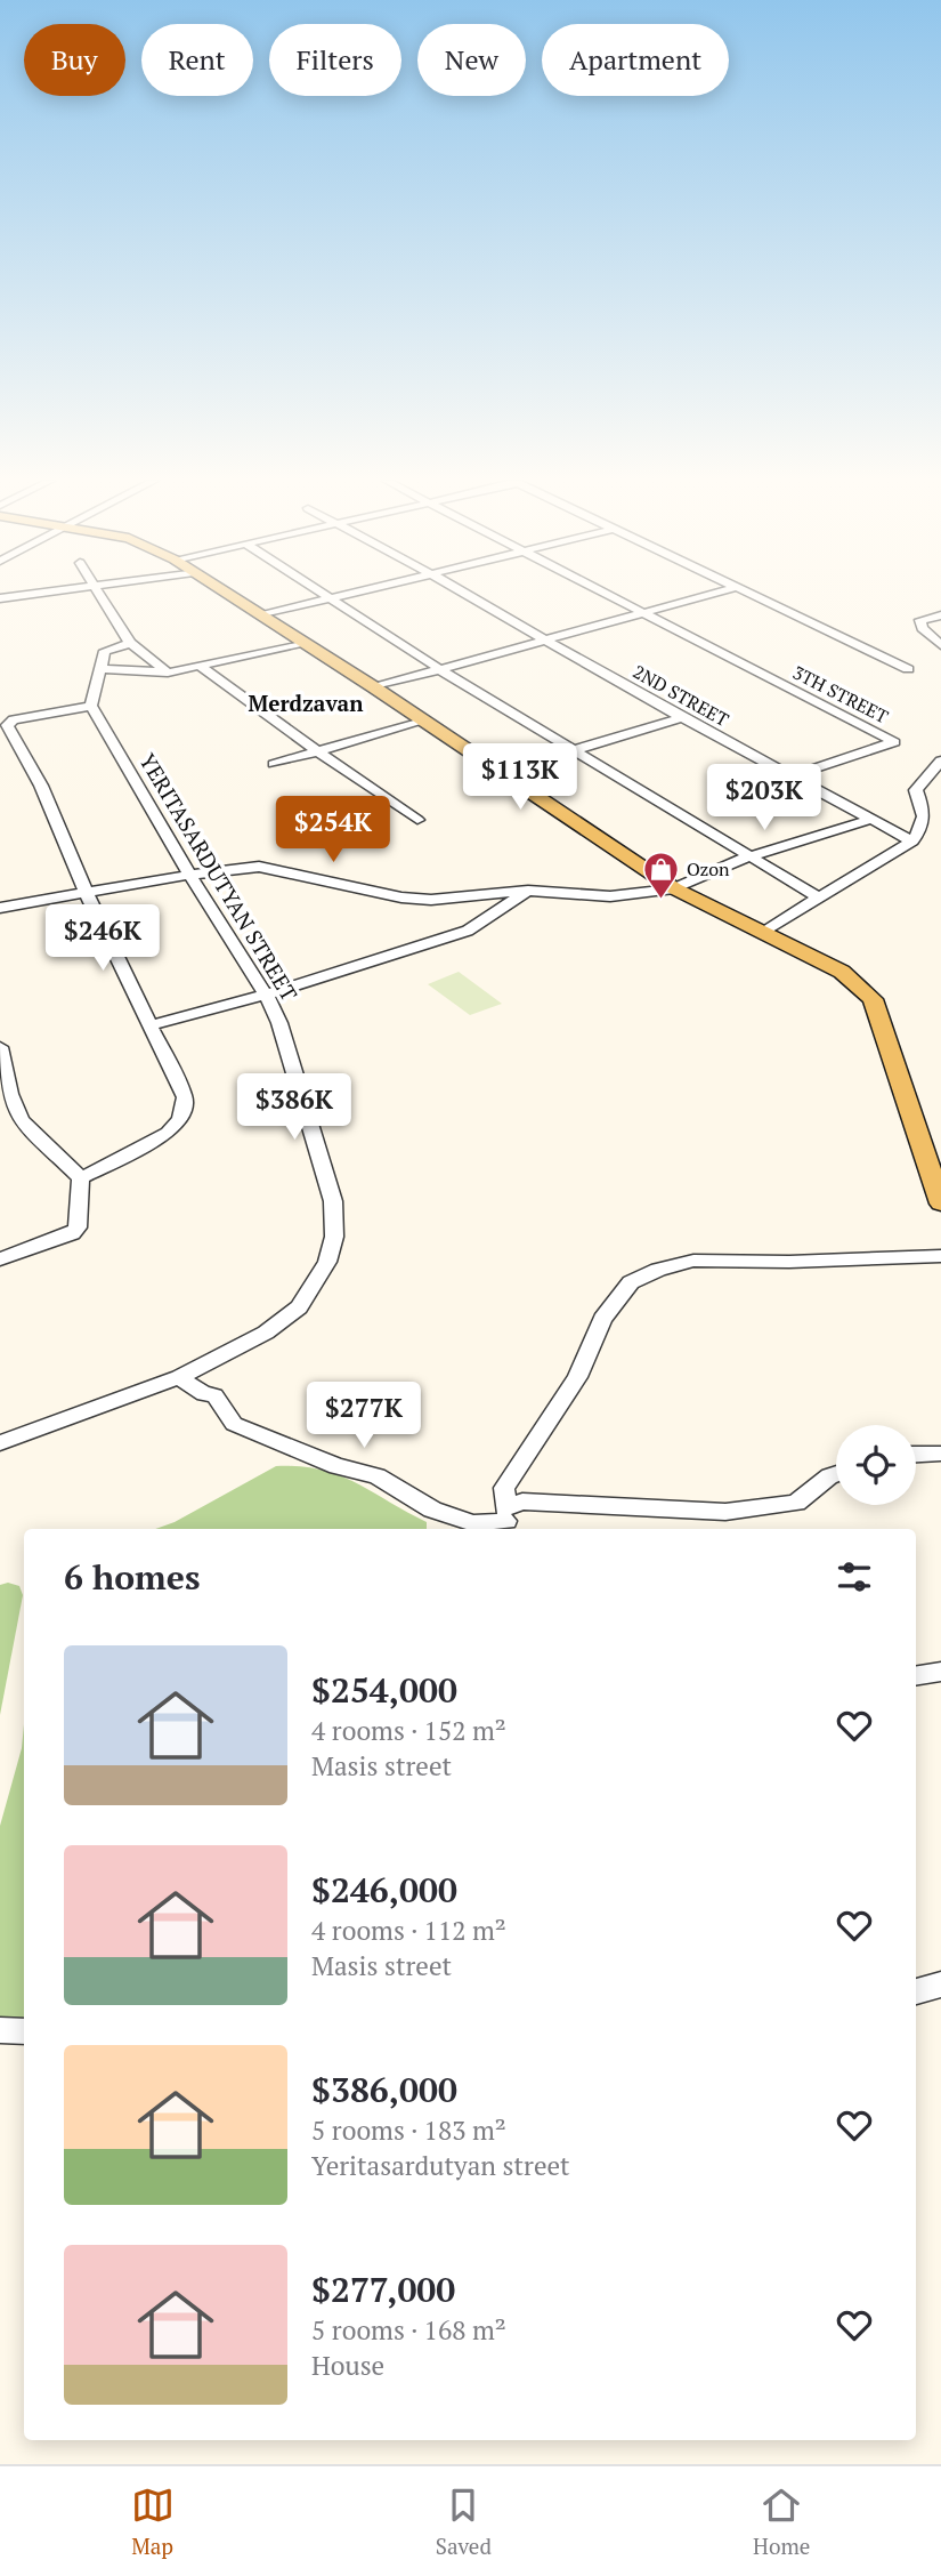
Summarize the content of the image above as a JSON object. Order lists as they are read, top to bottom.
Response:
{
  "streets": {
    "street": ["3TH STREET", "2ND STREET", "YERITASARDUTYAN STREET"]
  },
  "crossings": [
    ["3TH STREET", "2ND STREET"]
  ],
  "districts": ["Merdzavan"],
  "places": {
    "shop": ["Ozon"]
  },
  "page": {
    "chip": [
      "Buy",
      "Rent",
      "Filters",
      "New",
      "Apartment"
    ],
    "price": [
      "$113K",
      "$203K",
      "$254K",
      "$246K",
      "$386K",
      "$277K"
    ],
    "heading": "6 homes",
    "list": [
      {
        "name": "$254,000",
        "note": "4 rooms · 152 m² · Masis street"
      },
      {
        "name": "$246,000",
        "note": "4 rooms · 112 m² · Masis street"
      },
      {
        "name": "$386,000",
        "note": "5 rooms · 183 m² · Yeritasardutyan street"
      },
      {
        "name": "$277,000",
        "note": "5 rooms · 168 m² · House"
      }
    ],
    "tabs": ["Map", "Saved", "Home"]
  }
}
